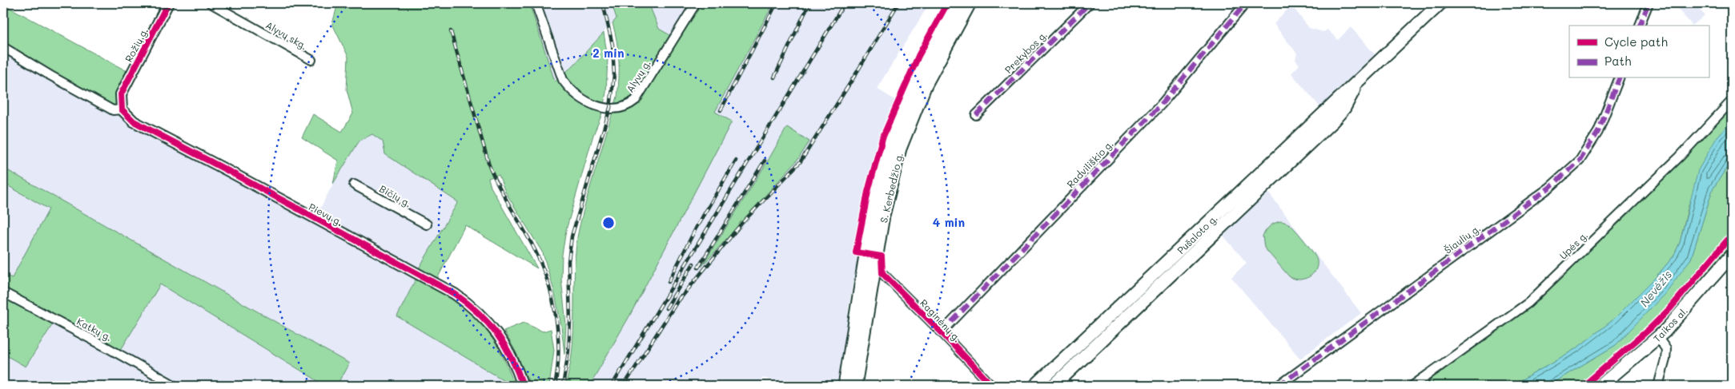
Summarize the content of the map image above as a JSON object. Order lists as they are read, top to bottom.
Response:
{
  "streets": {
    "main road": ["S. Kerbedžio g.", "Pušaloto g.", "Taikos al."],
    "street": [
      "Alyvų skg.",
      "Rožių g.",
      "Prekybos g.",
      "Alyvų g.",
      "Radviliškio g.",
      "Bičių g.",
      "Pievų g.",
      "Šiaulių g.",
      "Upės g.",
      "Raginėnų g.",
      "Katkų g."
    ]
  },
  "crossings": [
    ["Rožių g.", "Pievų g."],
    ["Radviliškio g.", "Raginėnų g."],
    ["S. Kerbedžio g.", "Raginėnų g."]
  ],
  "water": ["Nevėžis"],
  "legend": ["Cycle path", "Path"],
  "rings": ["2 min", "4 min"]
}
